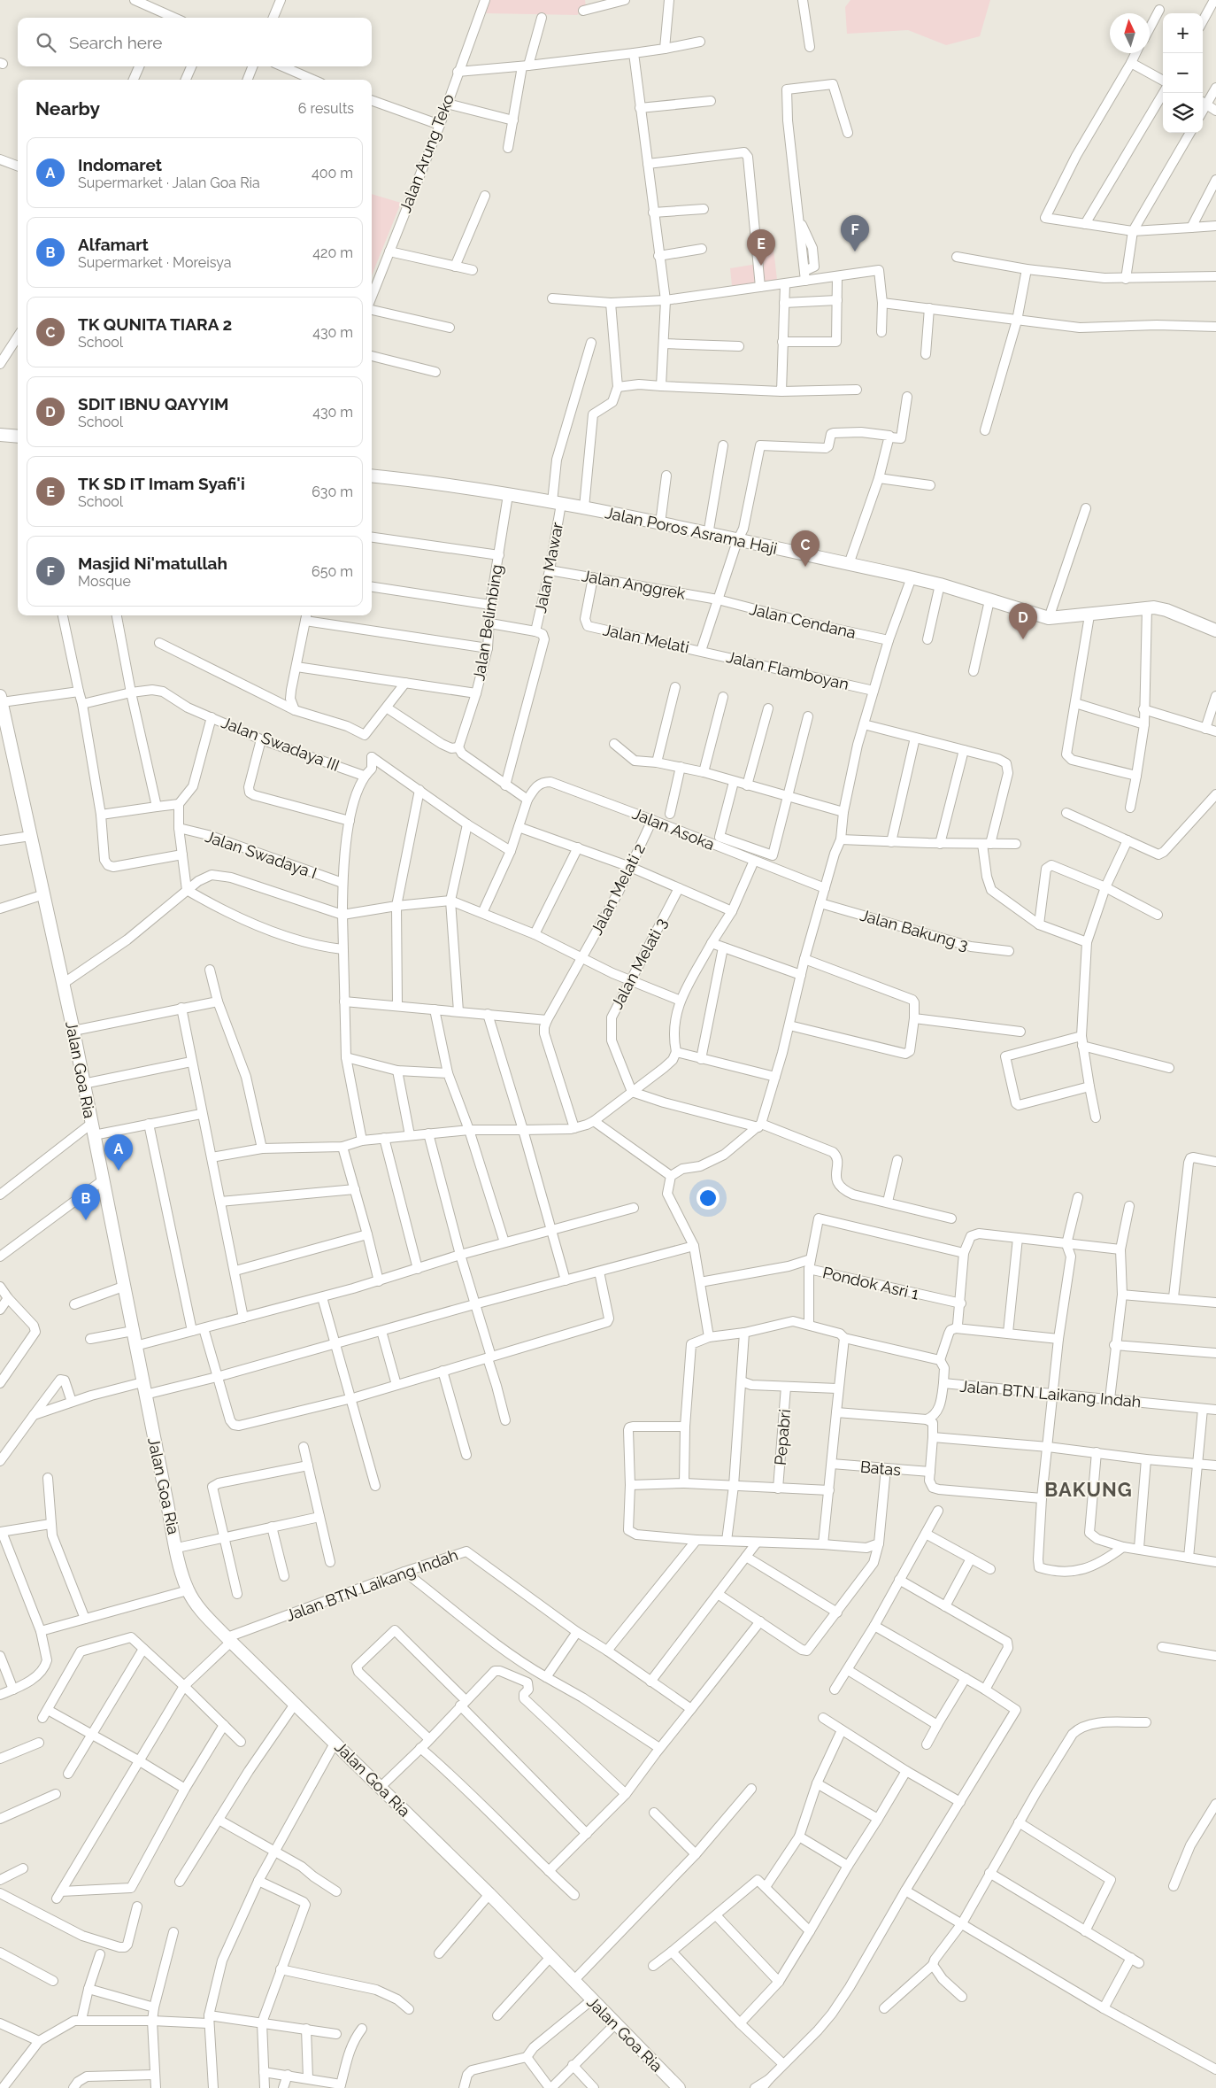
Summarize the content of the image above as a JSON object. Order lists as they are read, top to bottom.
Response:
{
  "streets": {
    "main road": ["Jalan Poros Asrama Haji", "Jalan Goa Ria"],
    "street": [
      "Jalan Arung Teko",
      "Jalan Mawar",
      "Jalan Anggrek",
      "Jalan Cendana",
      "Jalan Belimbing",
      "Jalan Melati",
      "Jalan Flamboyan",
      "Jalan Swadaya III",
      "Jalan Asoka",
      "Jalan Swadaya I",
      "Jalan Melati 2",
      "Jalan Bakung 3",
      "Jalan Melati 3",
      "Pondok Asri 1",
      "Jalan BTN Laikang Indah",
      "Pepabri",
      "Batas"
    ]
  },
  "crossings": [
    ["Jalan Poros Asrama Haji", "Jalan Mawar"],
    ["Jalan Poros Asrama Haji", "Jalan Belimbing"],
    ["Jalan Mawar", "Jalan Anggrek"],
    ["Jalan Anggrek", "Jalan Cendana"],
    ["Jalan Anggrek", "Jalan Melati"],
    ["Jalan Melati", "Jalan Flamboyan"],
    ["Jalan Asoka", "Jalan Melati 2"],
    ["Jalan Goa Ria", "Jalan BTN Laikang Indah"]
  ],
  "districts": ["BAKUNG"],
  "north": "top",
  "page": {
    "map_buttons": ["+", "−"],
    "search": "Search here",
    "heading": ["Nearby", "6 results"],
    "list": [
      {
        "mark": "A",
        "name": "Indomaret",
        "note": "Supermarket · Jalan Goa Ria",
        "value": "400 m"
      },
      {
        "mark": "B",
        "name": "Alfamart",
        "note": "Supermarket · Moreisya",
        "value": "420 m"
      },
      {
        "mark": "C",
        "name": "TK QUNITA TIARA 2",
        "note": "School",
        "value": "430 m"
      },
      {
        "mark": "D",
        "name": "SDIT IBNU QAYYIM",
        "note": "School",
        "value": "430 m"
      },
      {
        "mark": "E",
        "name": "TK SD IT Imam Syafi'i",
        "note": "School",
        "value": "630 m"
      },
      {
        "mark": "F",
        "name": "Masjid Ni'matullah",
        "note": "Mosque",
        "value": "650 m"
      }
    ],
    "pins": [
      "F",
      "E",
      "C",
      "D",
      "A",
      "B"
    ]
  }
}
